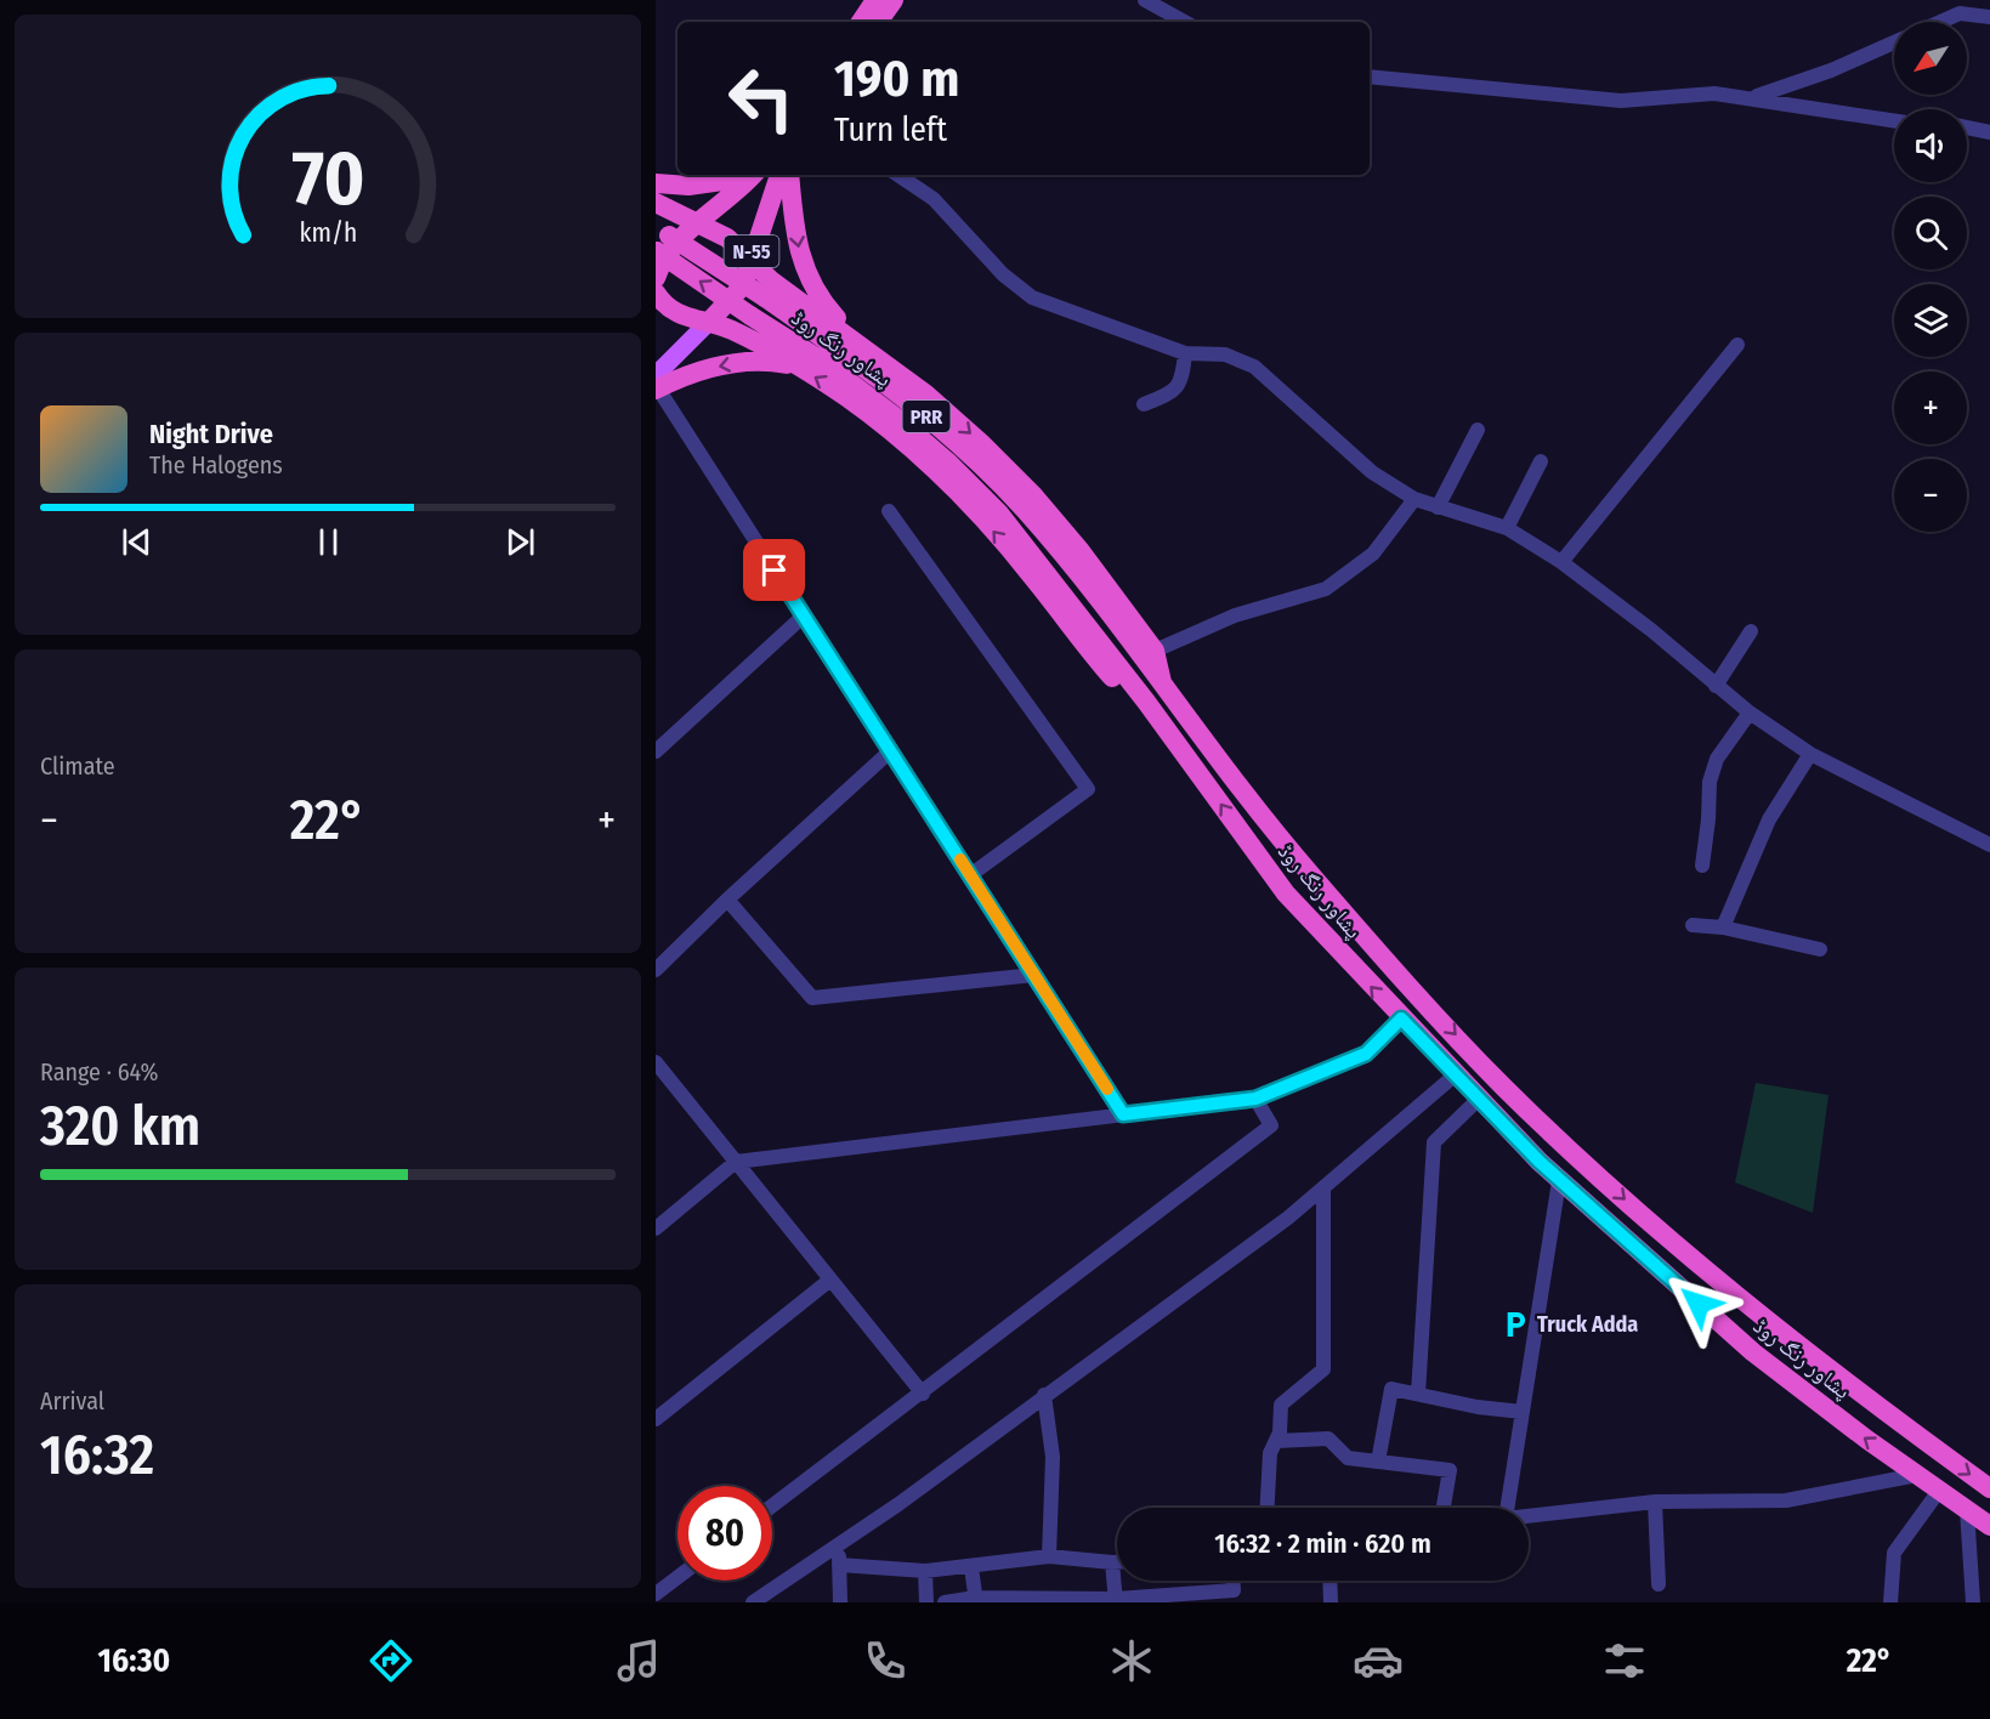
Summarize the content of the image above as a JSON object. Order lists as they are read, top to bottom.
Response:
{
  "streets": {
    "highway": ["N-55", "پشاور رنگ روڈ", "PRR"]
  },
  "places": {
    "parking": ["Truck Adda"]
  },
  "north": "bottom left",
  "page": {
    "map_buttons": ["+", "−"],
    "turn": ["190 m", "Turn left"],
    "song": ["Night Drive", "The Halogens"],
    "tile": [
      "Climate",
      ["Range · 64%", "320 km"],
      ["Arrival", "16:32"]
    ],
    "heat": ["−", "22°", "+"],
    "limit": "80",
    "trip": "16:32 · 2 min · 620 m",
    "tabs": ["16:30", "22°"],
    "gauge": ["70", "km/h"]
  }
}
